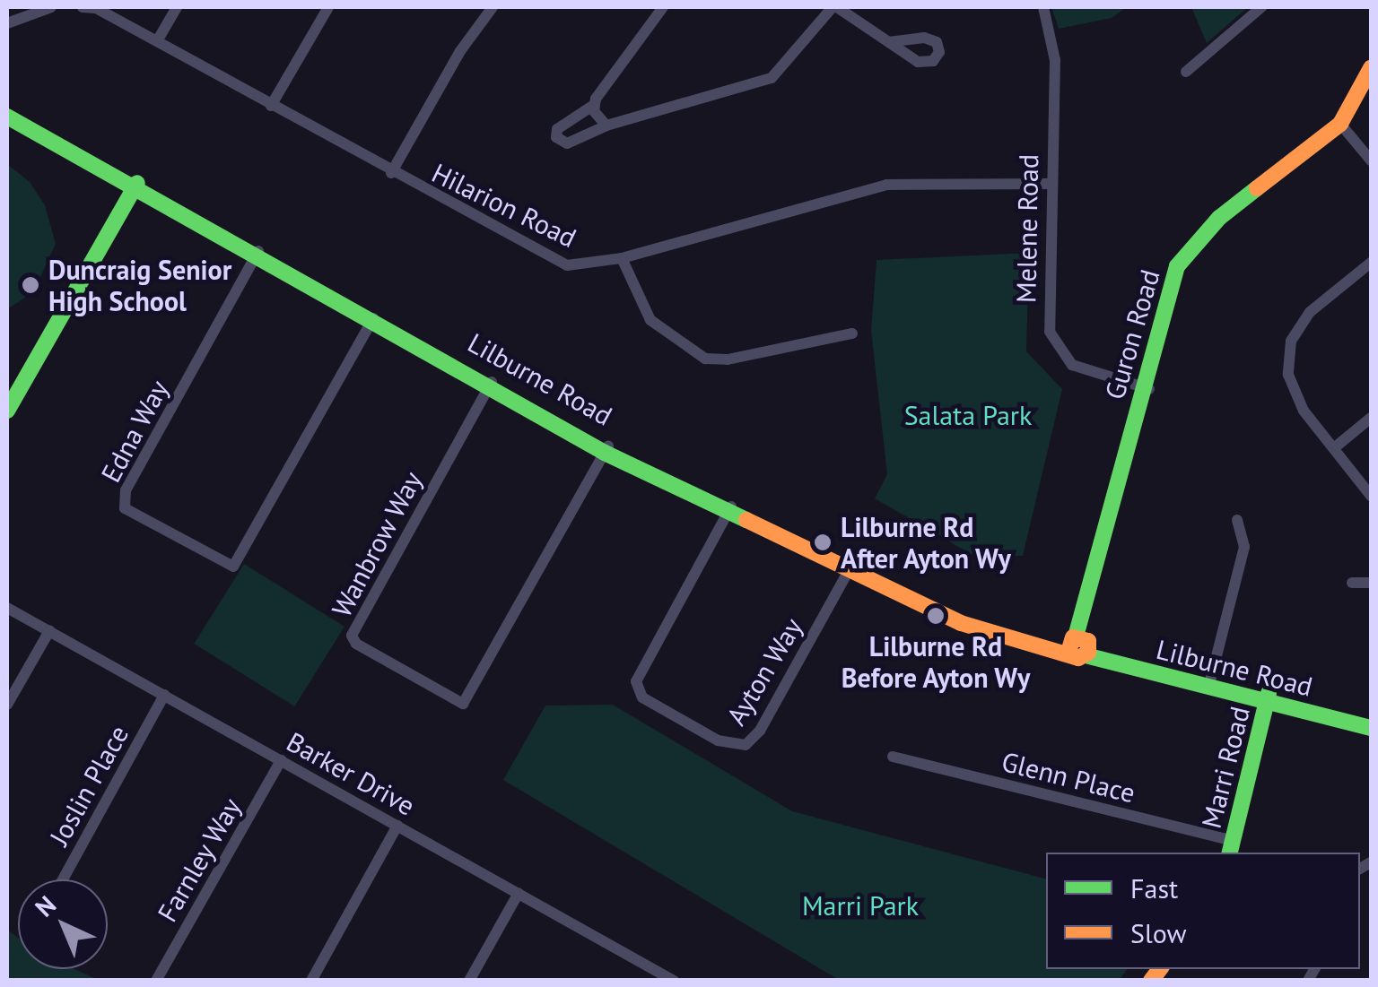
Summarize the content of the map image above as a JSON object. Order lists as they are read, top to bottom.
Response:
{
  "streets": {
    "street": [
      "Hilarion Road",
      "Melene Road",
      "Guron Road",
      "Lilburne Road",
      "Edna Way",
      "Wanbrow Way",
      "Ayton Way",
      "Marri Road",
      "Barker Drive",
      "Glenn Place",
      "Joslin Place",
      "Farnley Way"
    ]
  },
  "crossings": [
    ["Hilarion Road", "Melene Road"],
    ["Melene Road", "Guron Road"],
    ["Guron Road", "Lilburne Road"],
    ["Lilburne Road", "Edna Way"],
    ["Lilburne Road", "Wanbrow Way"],
    ["Lilburne Road", "Ayton Way"],
    ["Lilburne Road", "Marri Road"],
    ["Marri Road", "Glenn Place"],
    ["Barker Drive", "Joslin Place"],
    ["Barker Drive", "Farnley Way"]
  ],
  "parks": ["Salata Park", "Marri Park"],
  "places": ["Duncraig Senior High School", "Lilburne Rd After Ayton Wy", "Lilburne Rd Before Ayton Wy"],
  "legend": ["Fast", "Slow"],
  "north": "top left"
}
